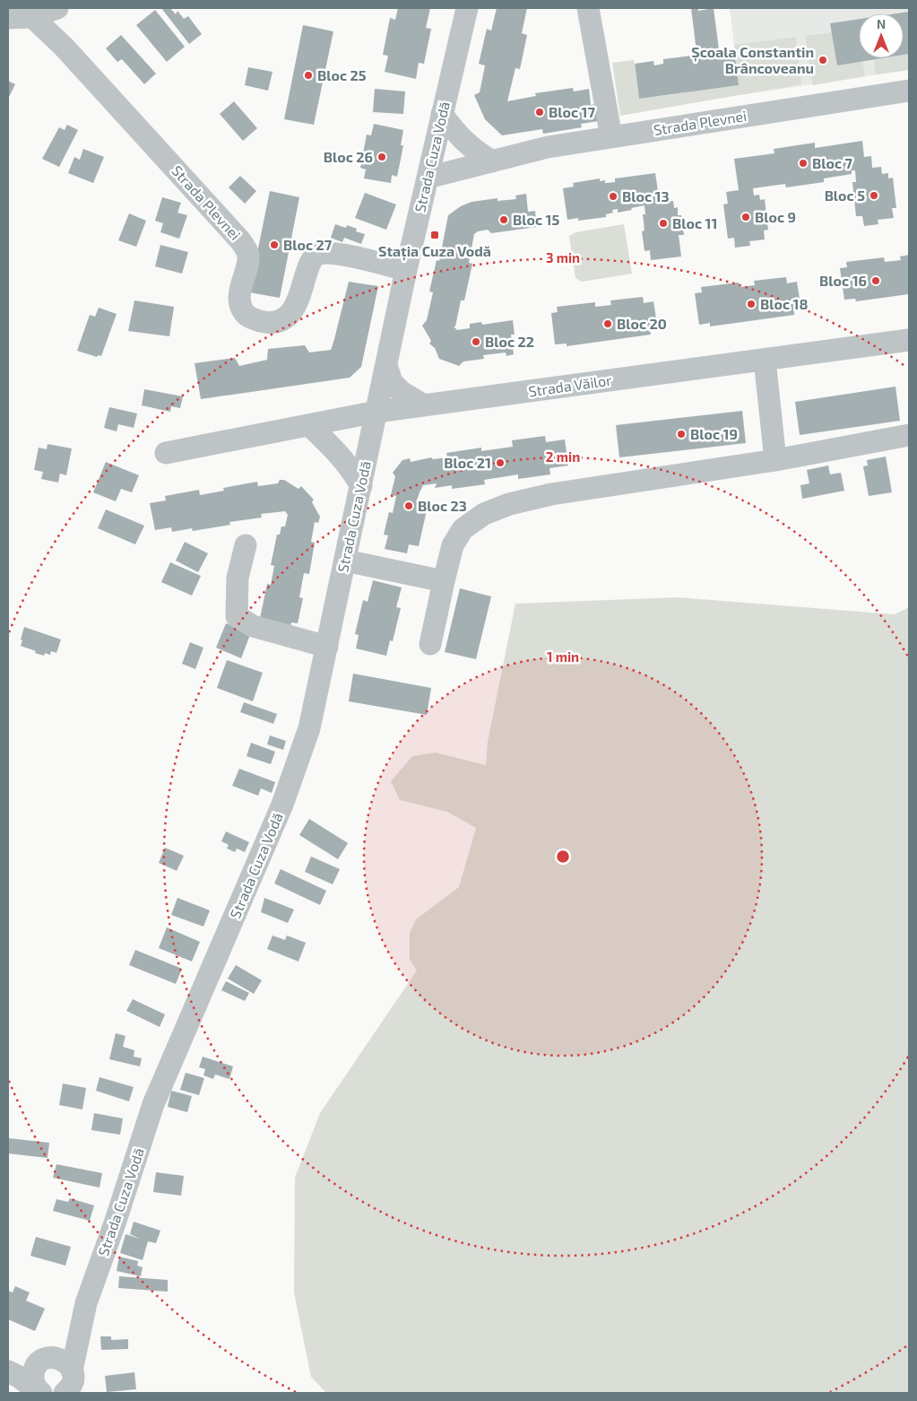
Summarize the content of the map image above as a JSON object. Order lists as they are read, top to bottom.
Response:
{
  "streets": {
    "street": ["Strada Plevnei", "Strada Cuza Vodă", "Strada Văilor"]
  },
  "crossings": [
    ["Strada Plevnei", "Strada Cuza Vodă"],
    ["Strada Cuza Vodă", "Strada Văilor"]
  ],
  "places": {
    "other": [
      "Școala Constantin Brâncoveanu",
      "Bloc 25",
      "Bloc 17",
      "Bloc 26",
      "Bloc 7",
      "Bloc 5",
      "Bloc 13",
      "Bloc 9",
      "Bloc 15",
      "Bloc 11",
      "Bloc 27",
      "Bloc 16",
      "Bloc 18",
      "Bloc 20",
      "Bloc 22",
      "Bloc 19",
      "Bloc 21",
      "Bloc 23"
    ],
    "transit": ["Stația Cuza Vodă"]
  },
  "north": "top",
  "rings": ["3 min", "2 min", "1 min"]
}
